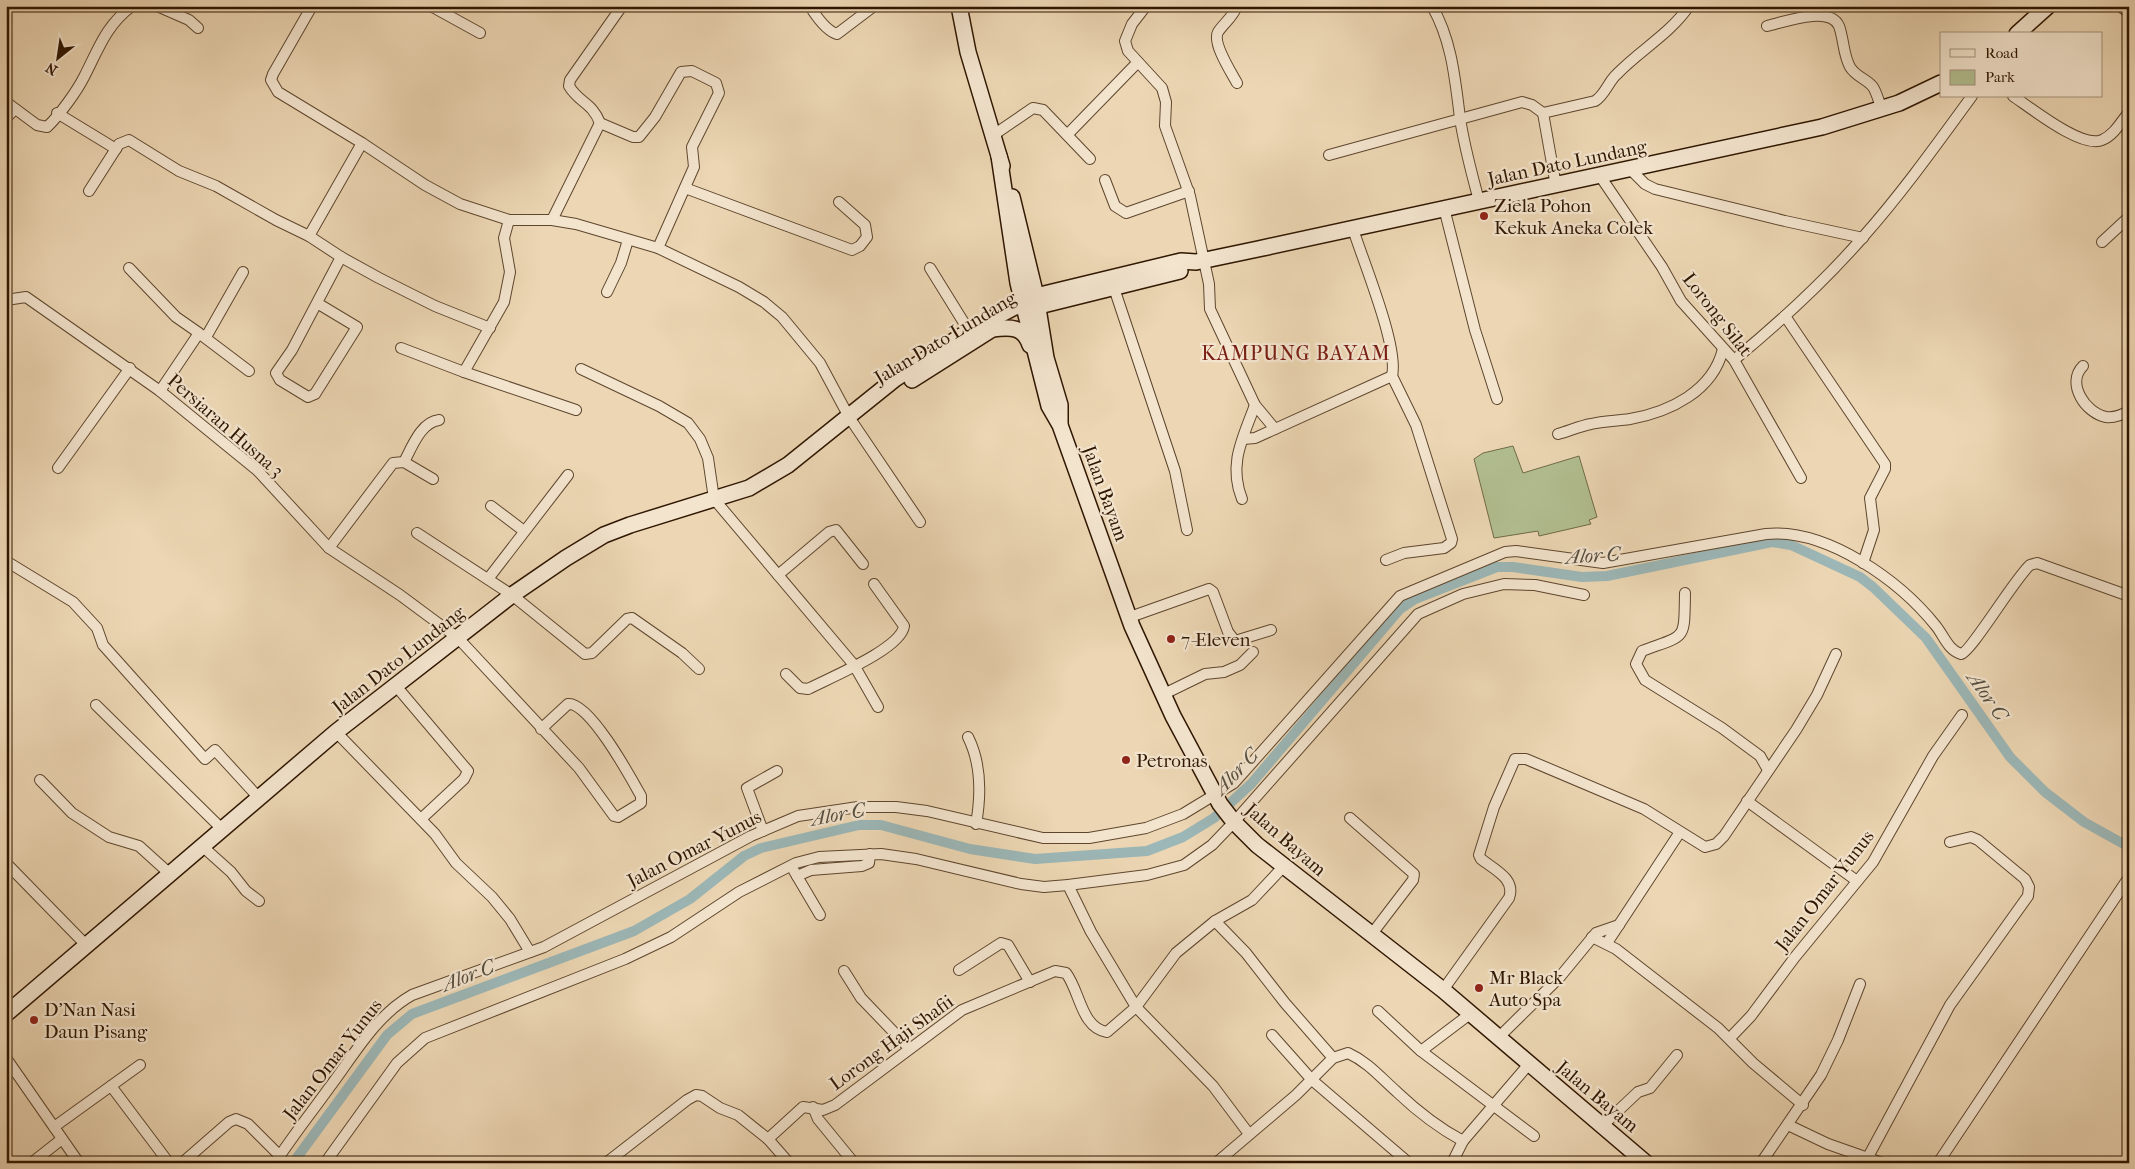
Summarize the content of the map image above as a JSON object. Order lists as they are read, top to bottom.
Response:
{
  "streets": {
    "main road": ["Jalan Dato Lundang", "Jalan Bayam"],
    "street": [
      "Lorong Silat",
      "Persiaran Husna 3",
      "Jalan Omar Yunus",
      "Lorong Haji Shafii"
    ]
  },
  "crossings": [
    ["Jalan Dato Lundang", "Lorong Silat"],
    ["Jalan Dato Lundang", "Persiaran Husna 3"],
    ["Jalan Dato Lundang", "Jalan Bayam"],
    ["Jalan Bayam", "Jalan Omar Yunus"],
    ["Jalan Bayam", "Lorong Haji Shafii"]
  ],
  "districts": ["KAMPUNG BAYAM"],
  "water": ["Alor C"],
  "places": [
    "Ziela Pohon Kekuk Aneka Colek",
    "7-Eleven",
    "Petronas",
    "Mr Black Auto Spa",
    "D’Nan Nasi Daun Pisang"
  ],
  "legend": ["Road", "Park"],
  "north": "bottom left"
}
